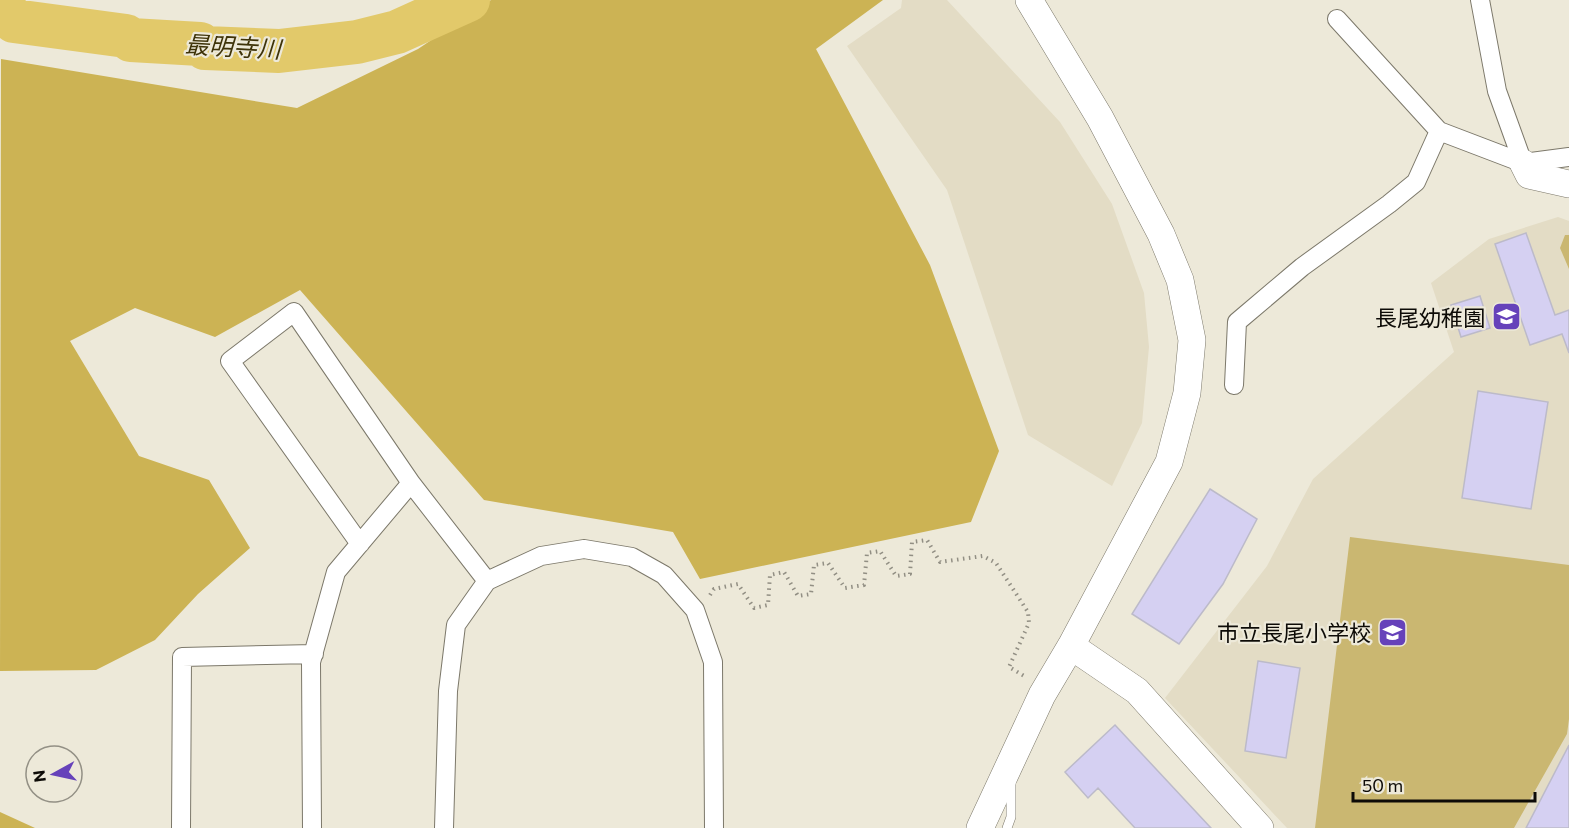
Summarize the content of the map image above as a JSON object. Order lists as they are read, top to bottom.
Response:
{
  "water": ["最明寺川"],
  "places": {
    "school or university": ["長尾幼稚園", "市立長尾小学校"]
  },
  "scale_bar": "50 m",
  "north": "left"
}
